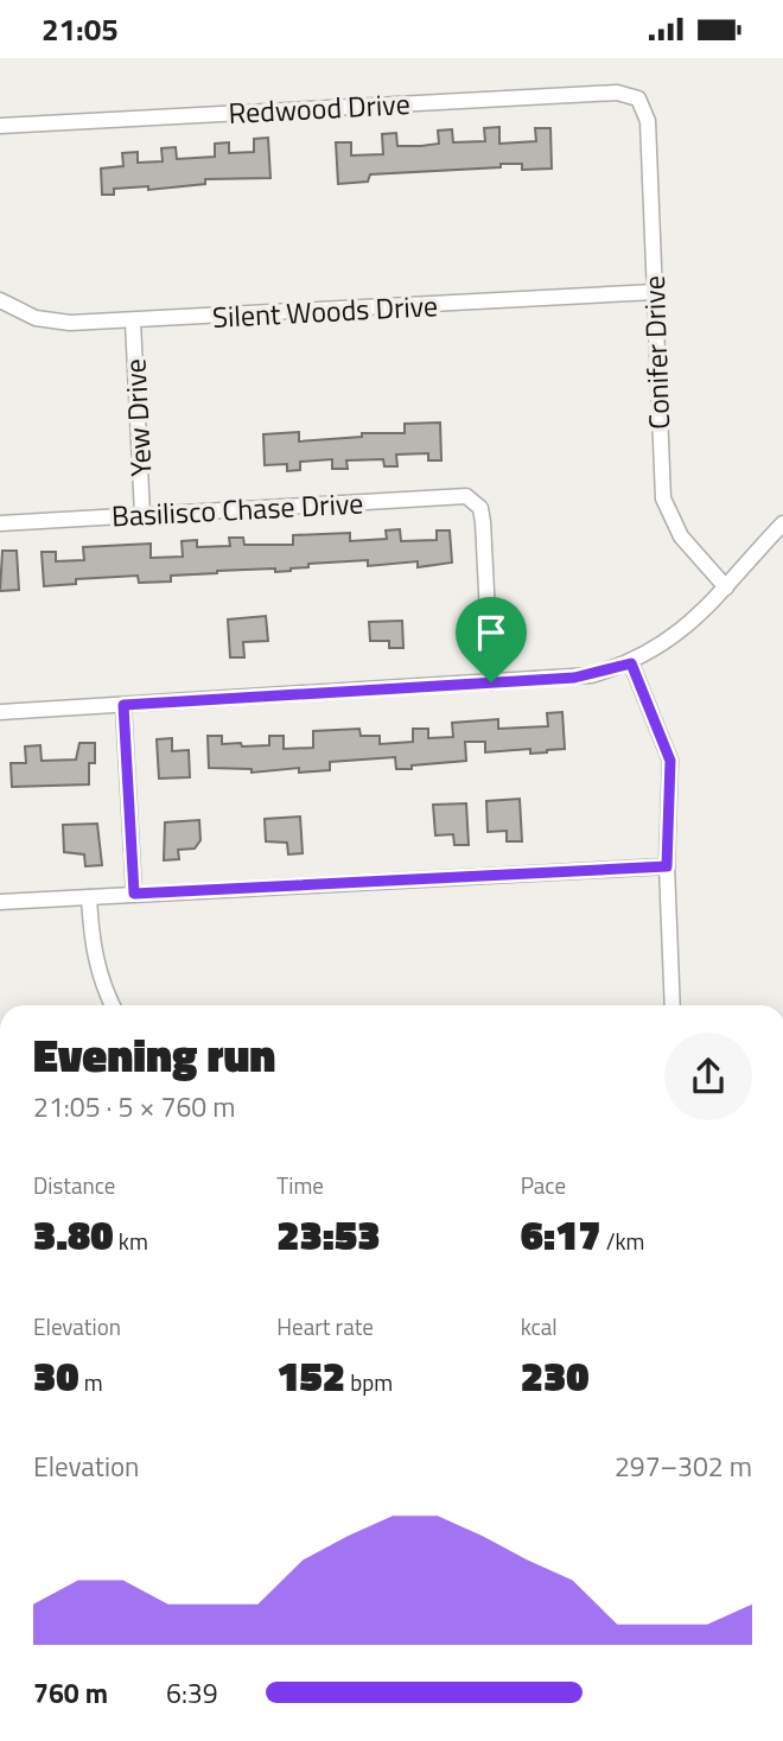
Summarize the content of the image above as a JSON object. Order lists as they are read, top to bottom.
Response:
{
  "streets": {
    "street": [
      "Redwood Drive",
      "Silent Woods Drive",
      "Conifer Drive",
      "Yew Drive",
      "Basilisco Chase Drive"
    ]
  },
  "crossings": [
    ["Redwood Drive", "Conifer Drive"],
    ["Silent Woods Drive", "Conifer Drive"],
    ["Silent Woods Drive", "Yew Drive"],
    ["Yew Drive", "Basilisco Chase Drive"]
  ],
  "page": {
    "status": "21:05",
    "heading": ["Evening run", "21:05 · 5 × 760 m"],
    "stats": [
      ["Distance", "3.80 km"],
      ["Time", "23:53"],
      ["Pace", "6:17 /km"],
      ["Elevation", "30 m"],
      ["Heart rate", "152 bpm"],
      ["kcal", "230"]
    ],
    "chart": ["Elevation", "297–302 m"],
    "list": [
      {
        "name": "760 m",
        "note": "6:39"
      }
    ]
  }
}
